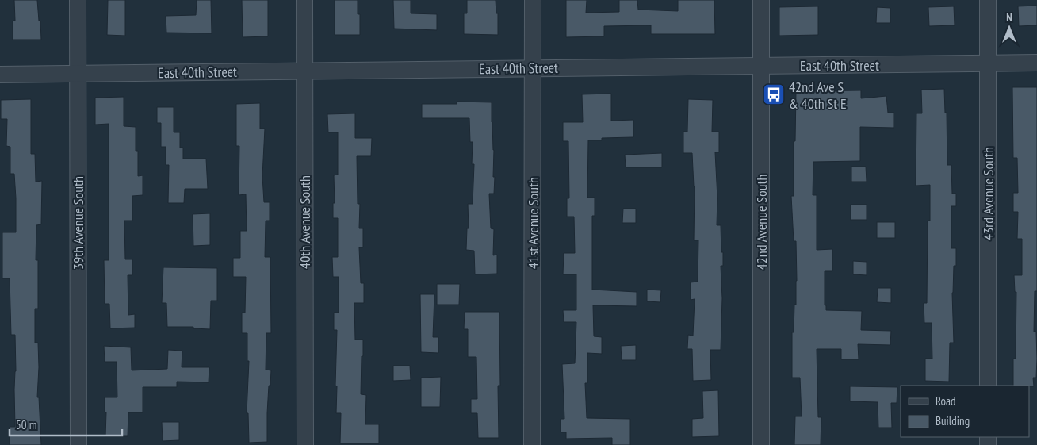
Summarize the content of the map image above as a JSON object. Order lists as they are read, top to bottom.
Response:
{
  "streets": {
    "street": [
      "East 40th Street",
      "43rd Avenue South",
      "40th Avenue South",
      "42nd Avenue South",
      "39th Avenue South",
      "41st Avenue South"
    ]
  },
  "crossings": [
    ["East 40th Street", "43rd Avenue South"],
    ["East 40th Street", "40th Avenue South"],
    ["East 40th Street", "42nd Avenue South"],
    ["East 40th Street", "39th Avenue South"],
    ["East 40th Street", "41st Avenue South"]
  ],
  "places": {
    "bus stop": ["42nd Ave S & 40th St E"]
  },
  "legend": ["Road", "Building"],
  "scale_bar": "50 m",
  "north": "top"
}
